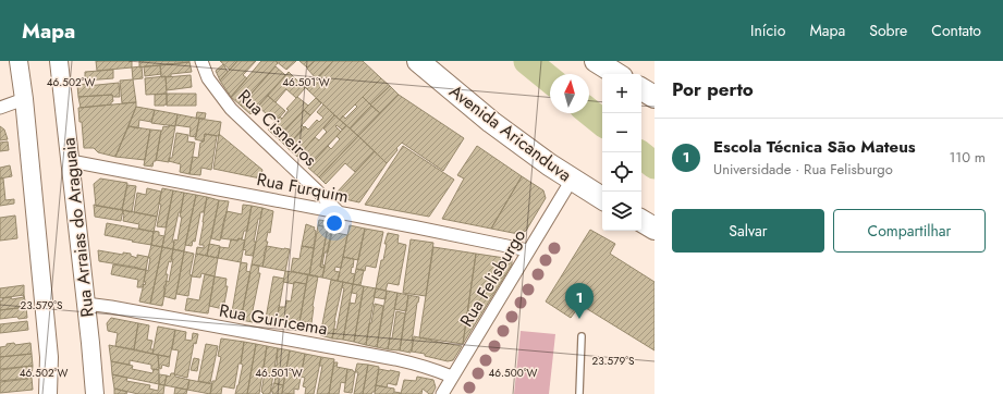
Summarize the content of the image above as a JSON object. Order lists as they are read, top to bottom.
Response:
{
  "streets": {
    "highway": ["Avenida Aricanduva"],
    "main road": ["Rua Arraias do Araguaia"],
    "street": [
      "Rua Cisneiros",
      "Rua Furquim",
      "Rua Felisburgo",
      "Rua Guiricema"
    ]
  },
  "crossings": [
    ["Rua Cisneiros", "Rua Furquim"],
    ["Avenida Aricanduva", "Rua Felisburgo"],
    ["Rua Furquim", "Rua Arraias do Araguaia"],
    ["Rua Furquim", "Rua Felisburgo"],
    ["Rua Arraias do Araguaia", "Rua Guiricema"],
    ["Rua Felisburgo", "Rua Guiricema"]
  ],
  "north": "top",
  "page": {
    "header": "Mapa",
    "nav": [
      "Início",
      "Mapa",
      "Sobre",
      "Contato"
    ],
    "heading": "Por perto",
    "map_buttons": ["+", "−"],
    "list": [
      {
        "mark": "1",
        "name": "Escola Técnica São Mateus",
        "note": "Universidade · Rua Felisburgo",
        "value": "110 m"
      }
    ],
    "buttons": ["Salvar", "Compartilhar"],
    "pins": "1"
  },
  "coordinates": [
    "46.502°W",
    "46.501°W",
    "23.579°S",
    "46.500°W"
  ]
}
